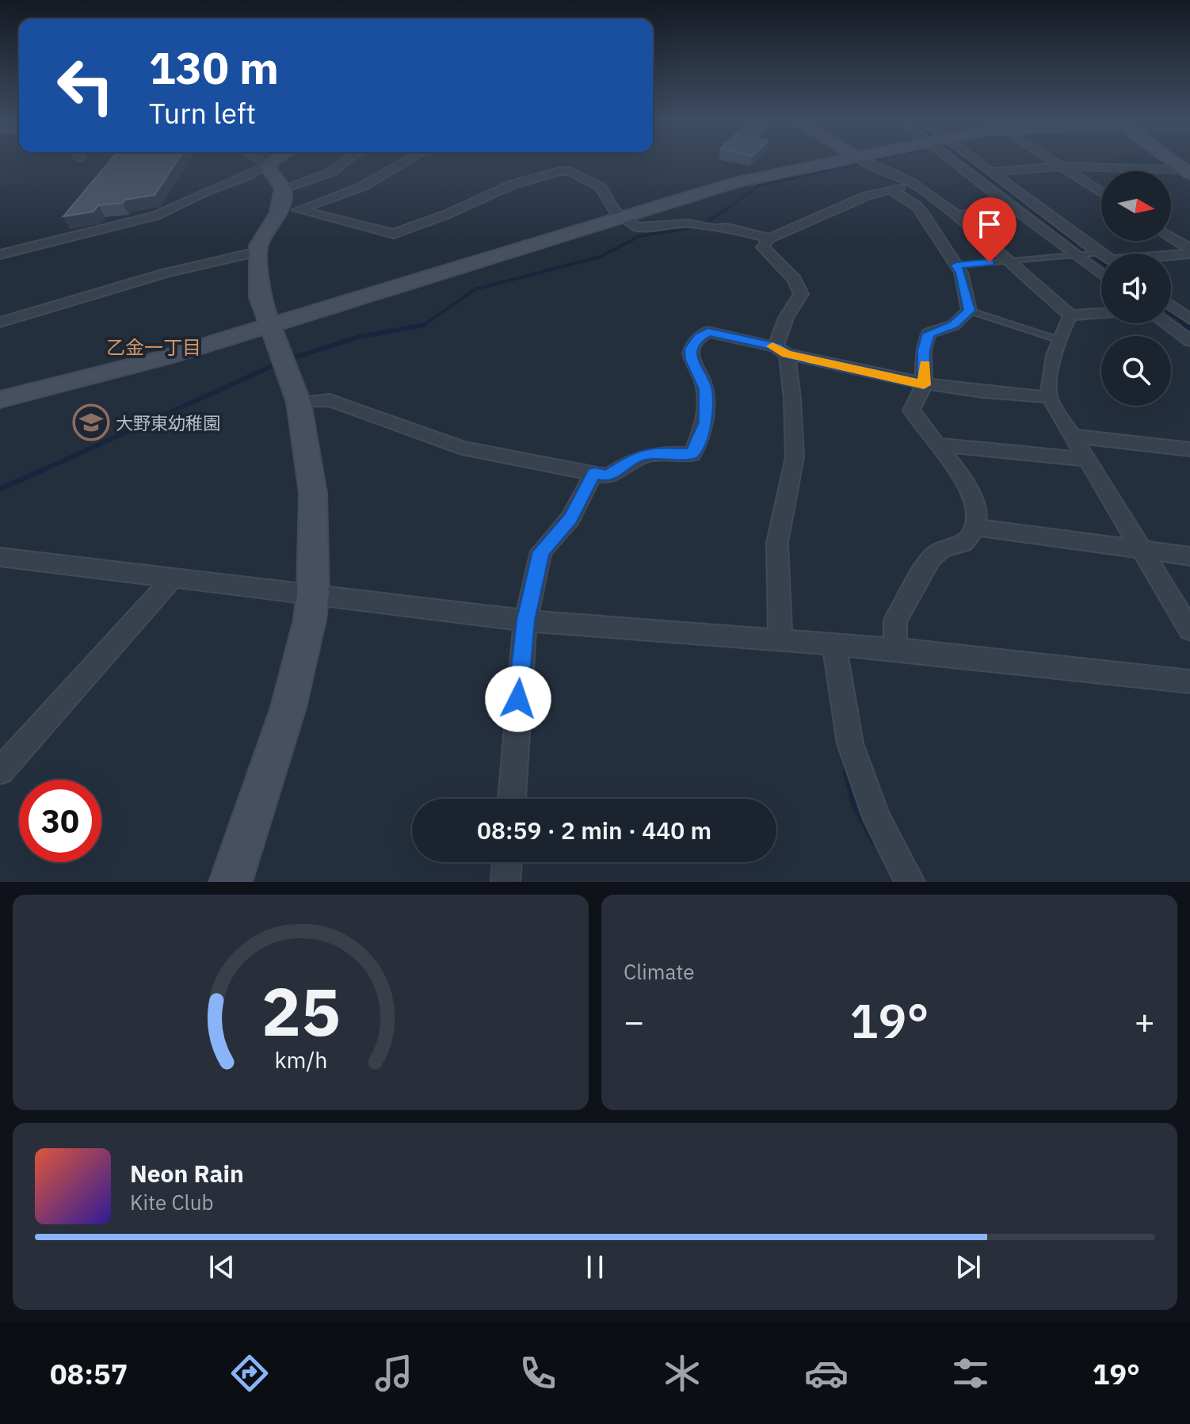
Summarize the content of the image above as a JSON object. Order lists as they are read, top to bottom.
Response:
{
  "districts": ["乙金一丁目"],
  "places": {
    "school or university": ["大野東幼稚園"]
  },
  "north": "right",
  "page": {
    "turn": ["130 m", "Turn left"],
    "limit": "30",
    "trip": "08:59 · 2 min · 440 m",
    "tile": "Climate",
    "heat": ["−", "19°", "+"],
    "song": ["Neon Rain", "Kite Club"],
    "tabs": ["08:57", "19°"],
    "gauge": ["25", "km/h"]
  }
}
